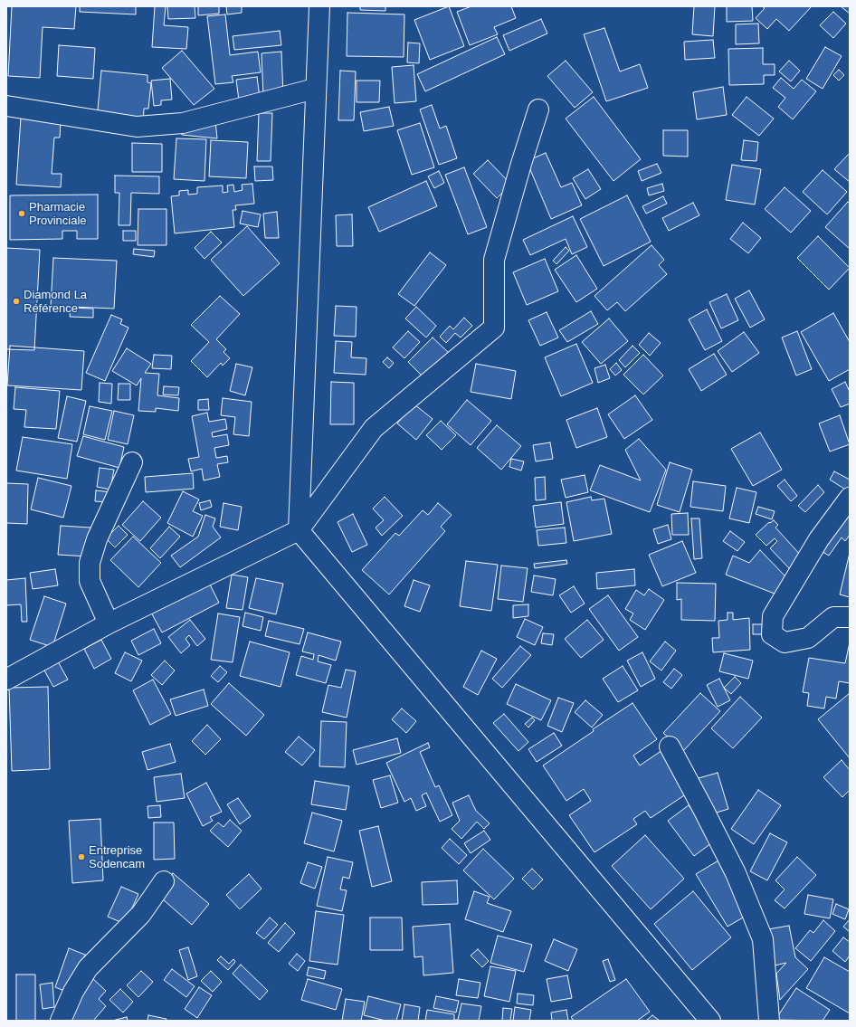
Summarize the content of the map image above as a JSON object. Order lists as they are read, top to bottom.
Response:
{
  "places": ["Pharmacie Provinciale", "Diamond La Référence", "Entreprise Sodencam"]
}
